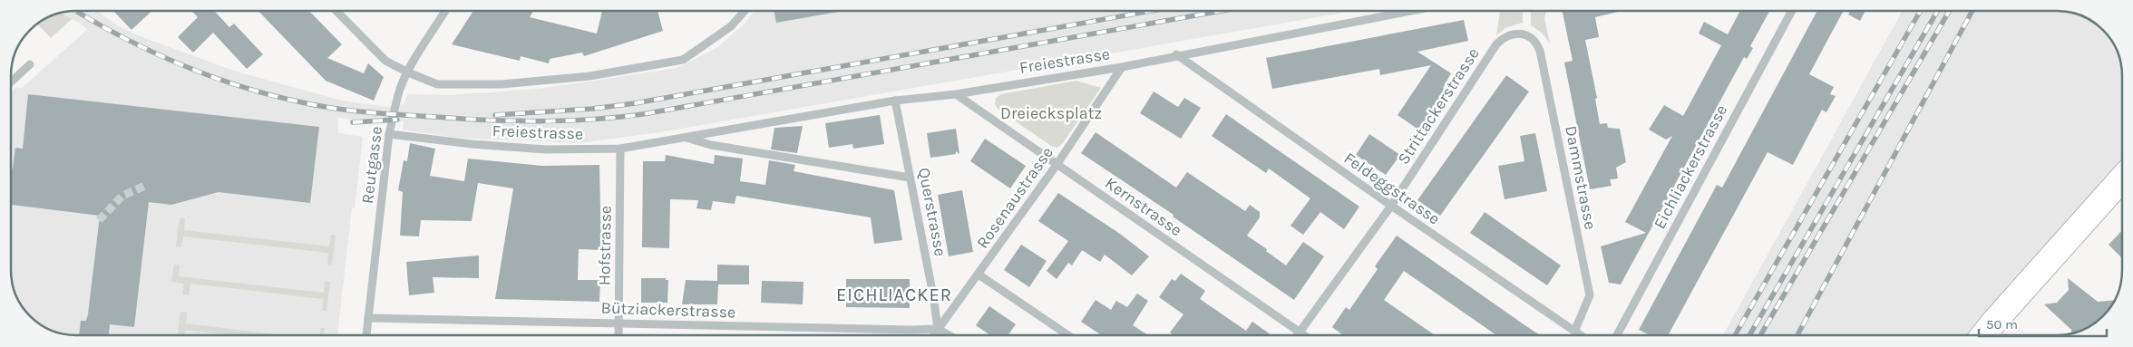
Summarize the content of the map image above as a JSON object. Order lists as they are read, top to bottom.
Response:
{
  "streets": {
    "street": [
      "Freiestrasse",
      "Strittackerstrasse",
      "Reutgasse",
      "Eichliackerstrasse",
      "Dammstrasse",
      "Feldeggstrasse",
      "Rosenaustrasse",
      "Kernstrasse",
      "Querstrasse",
      "Hofstrasse",
      "Bütziackerstrasse"
    ]
  },
  "crossings": [
    ["Freiestrasse", "Reutgasse"],
    ["Freiestrasse", "Feldeggstrasse"],
    ["Freiestrasse", "Rosenaustrasse"],
    ["Freiestrasse", "Kernstrasse"],
    ["Freiestrasse", "Querstrasse"],
    ["Freiestrasse", "Hofstrasse"],
    ["Strittackerstrasse", "Dammstrasse"],
    ["Strittackerstrasse", "Feldeggstrasse"],
    ["Strittackerstrasse", "Kernstrasse"],
    ["Reutgasse", "Bütziackerstrasse"],
    ["Dammstrasse", "Feldeggstrasse"],
    ["Rosenaustrasse", "Kernstrasse"],
    ["Rosenaustrasse", "Querstrasse"],
    ["Rosenaustrasse", "Bütziackerstrasse"],
    ["Querstrasse", "Bütziackerstrasse"],
    ["Hofstrasse", "Bütziackerstrasse"]
  ],
  "districts": ["EICHLIACKER"],
  "parks": ["Dreiecksplatz"],
  "scale_bar": "50 m"
}
